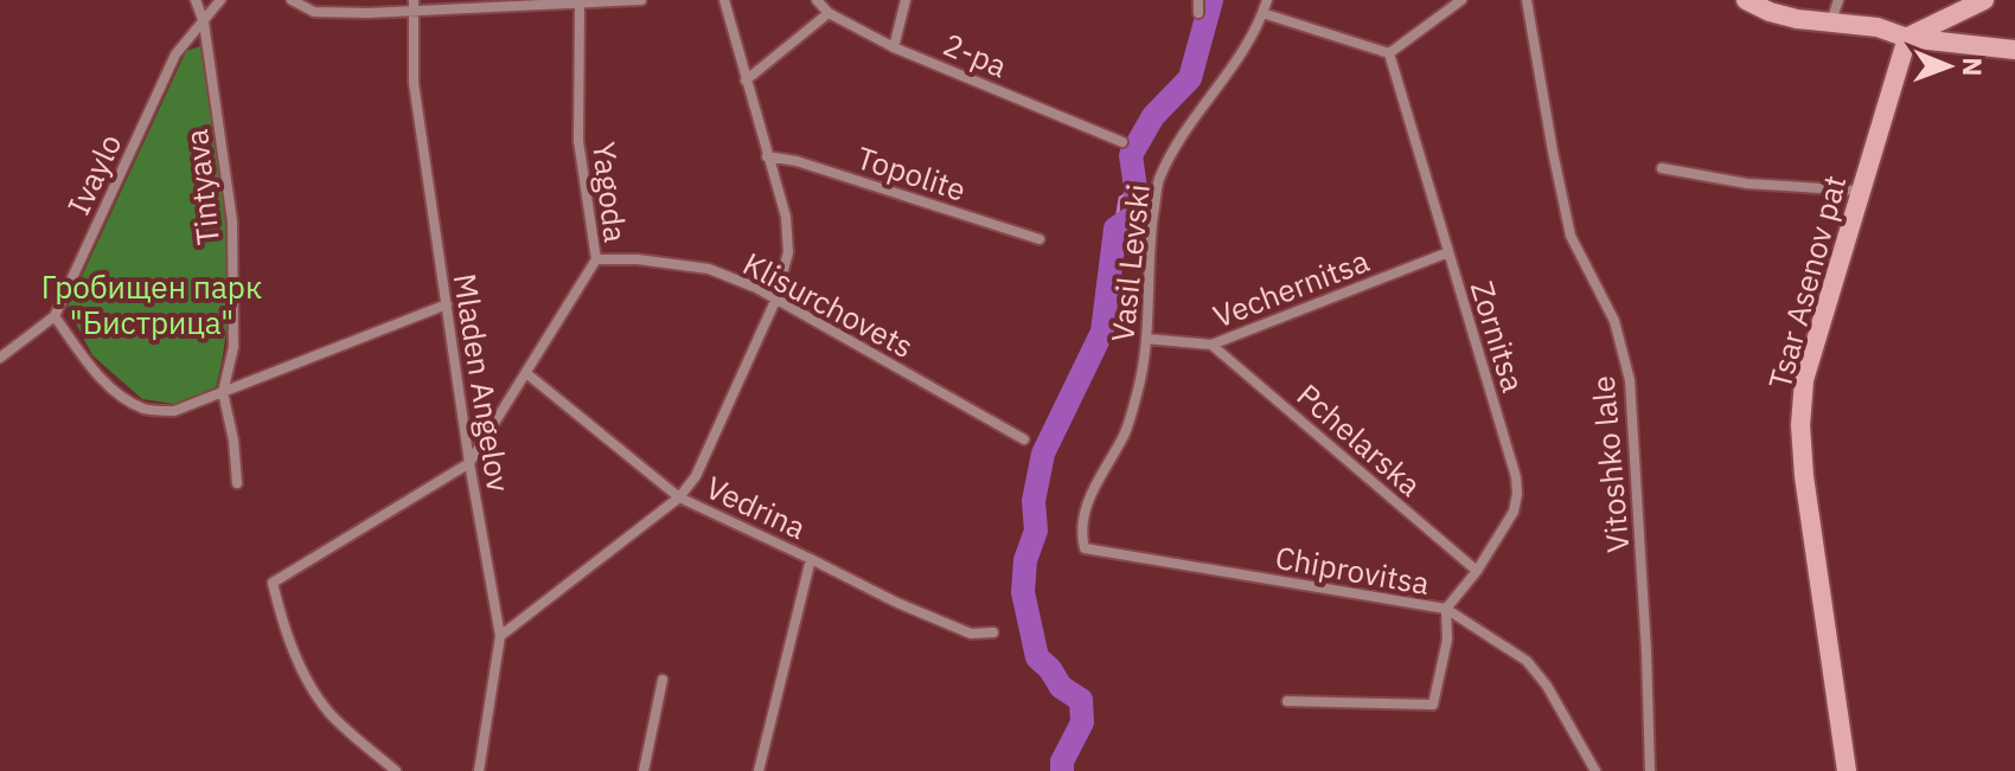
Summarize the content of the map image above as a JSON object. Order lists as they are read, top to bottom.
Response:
{
  "streets": {
    "street": [
      "2-ра",
      "Topolite",
      "Ivaylo",
      "Tintyava",
      "Yagoda",
      "Vasil Levski",
      "Tsar Asenov pat",
      "Vechernitsa",
      "Klisurchovets",
      "Zornitsa",
      "Mladen Angelov",
      "Pchelarska",
      "Vitoshko lale",
      "Vedrina",
      "Chiprovitsa"
    ]
  },
  "crossings": [
    ["Ivaylo", "Tintyava"],
    ["Yagoda", "Klisurchovets"],
    ["Yagoda", "Mladen Angelov"],
    ["Yagoda", "Vedrina"],
    ["Vasil Levski", "Vechernitsa"],
    ["Vasil Levski", "Chiprovitsa"],
    ["Vechernitsa", "Zornitsa"],
    ["Vechernitsa", "Pchelarska"],
    ["Zornitsa", "Pchelarska"],
    ["Zornitsa", "Chiprovitsa"]
  ],
  "parks": ["Гробищен парк \"Бистрица\""],
  "north": "right"
}
